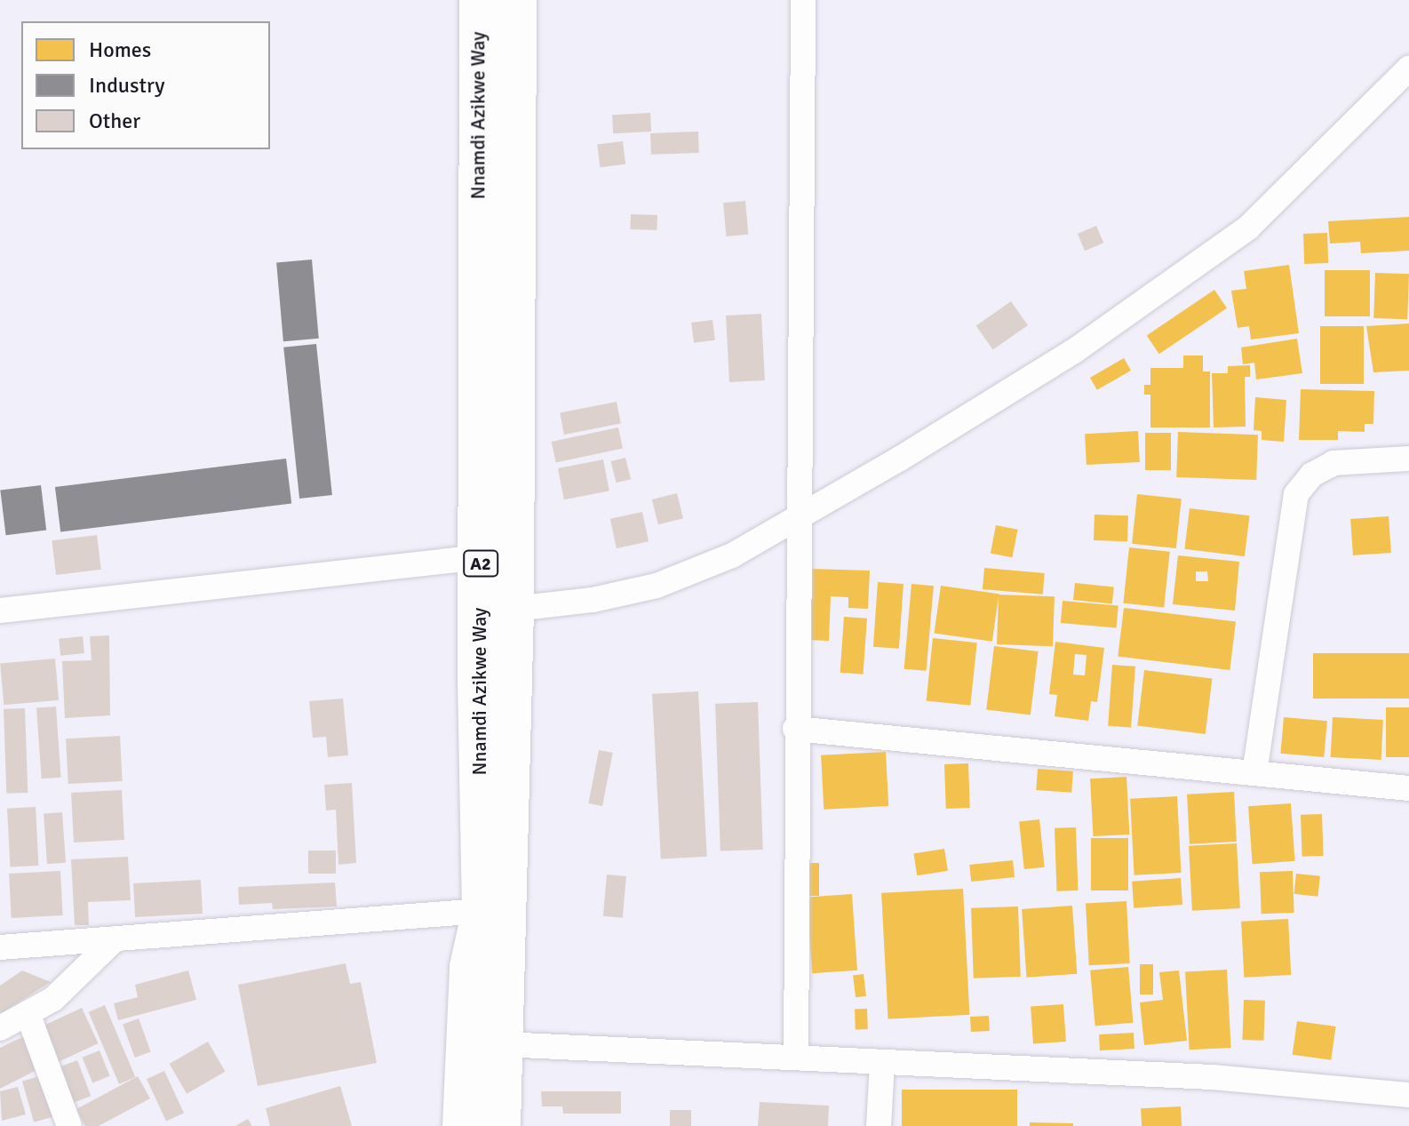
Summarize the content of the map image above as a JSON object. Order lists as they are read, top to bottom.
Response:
{
  "streets": {
    "highway": ["Nnamdi Azikwe Way", "A2"]
  },
  "legend": ["Homes", "Industry", "Other"]
}
